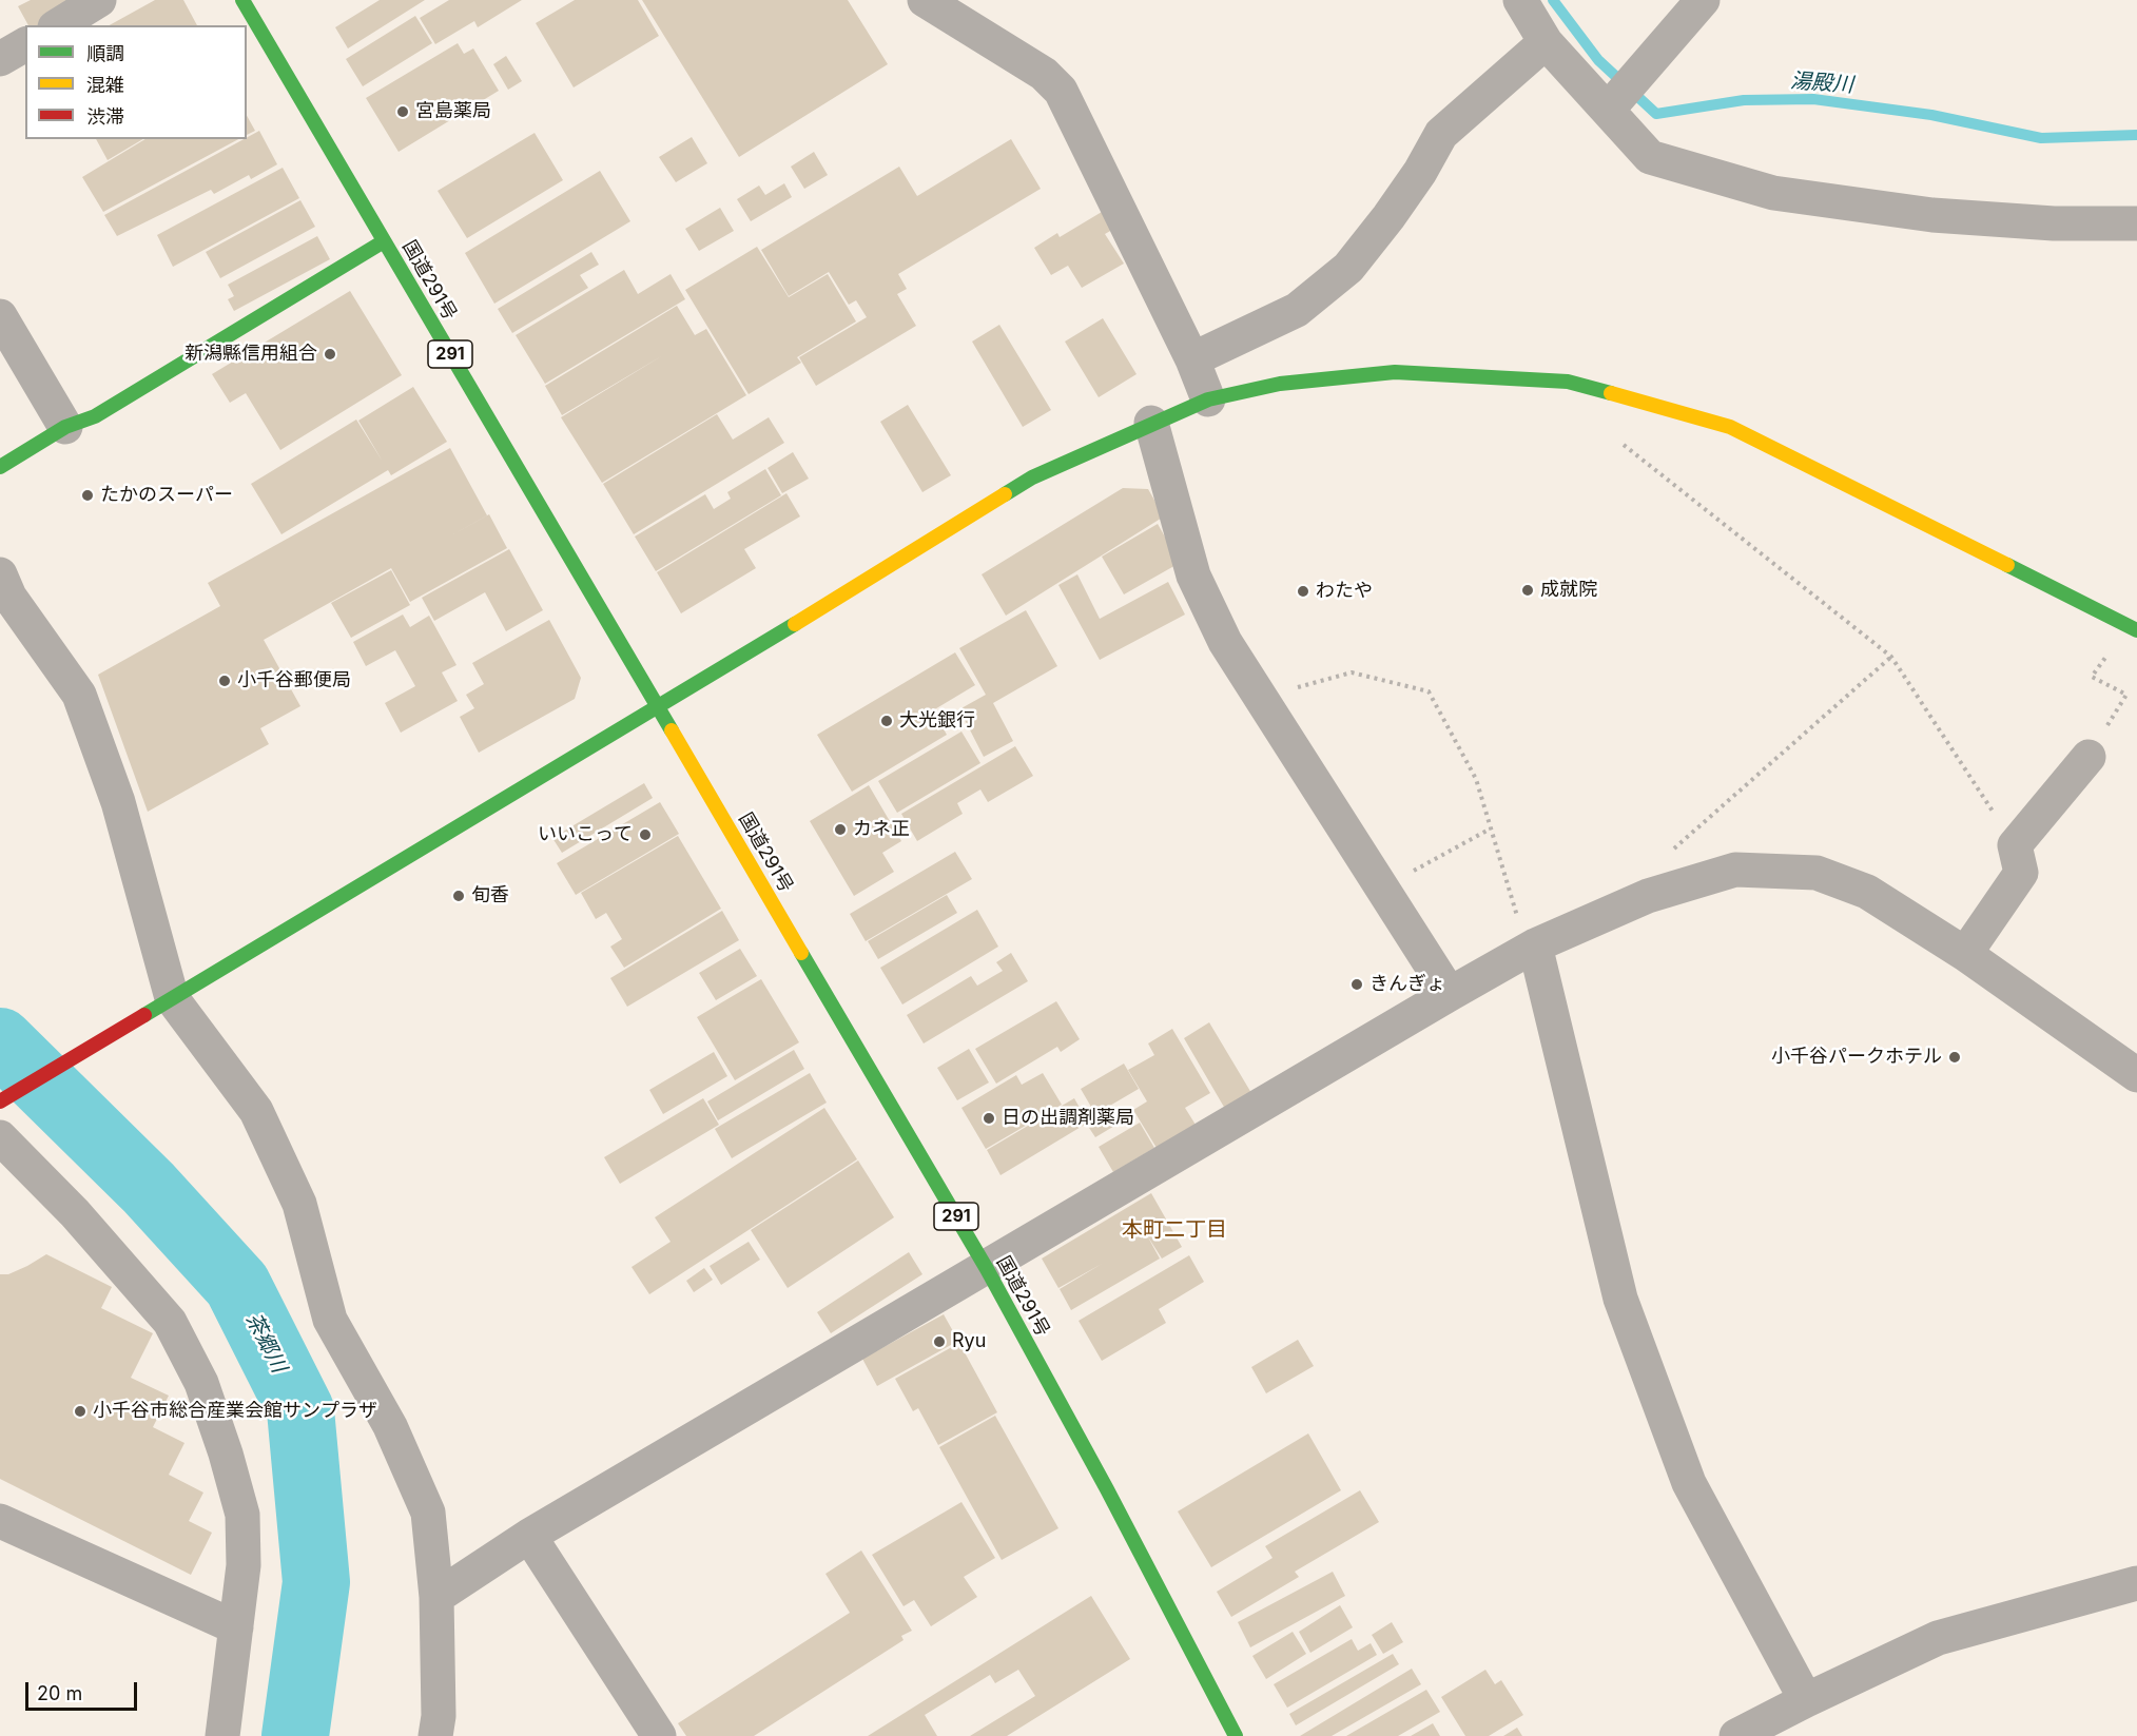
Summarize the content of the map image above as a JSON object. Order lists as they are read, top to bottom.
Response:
{
  "streets": {
    "main road": ["国道291号", "291"]
  },
  "districts": ["本町二丁目"],
  "water": ["湯殿川", "茶郷川"],
  "places": [
    "宮島薬局",
    "新潟縣信用組合",
    "たかのスーパー",
    "成就院",
    "わたや",
    "小千谷郵便局",
    "大光銀行",
    "カネ正",
    "いいこって",
    "旬香",
    "きんぎょ",
    "小千谷パークホテル",
    "日の出調剤薬局",
    "Ryu",
    "小千谷市総合産業会館サンプラザ"
  ],
  "legend": ["順調", "混雑", "渋滞"],
  "scale_bar": "20 m"
}
